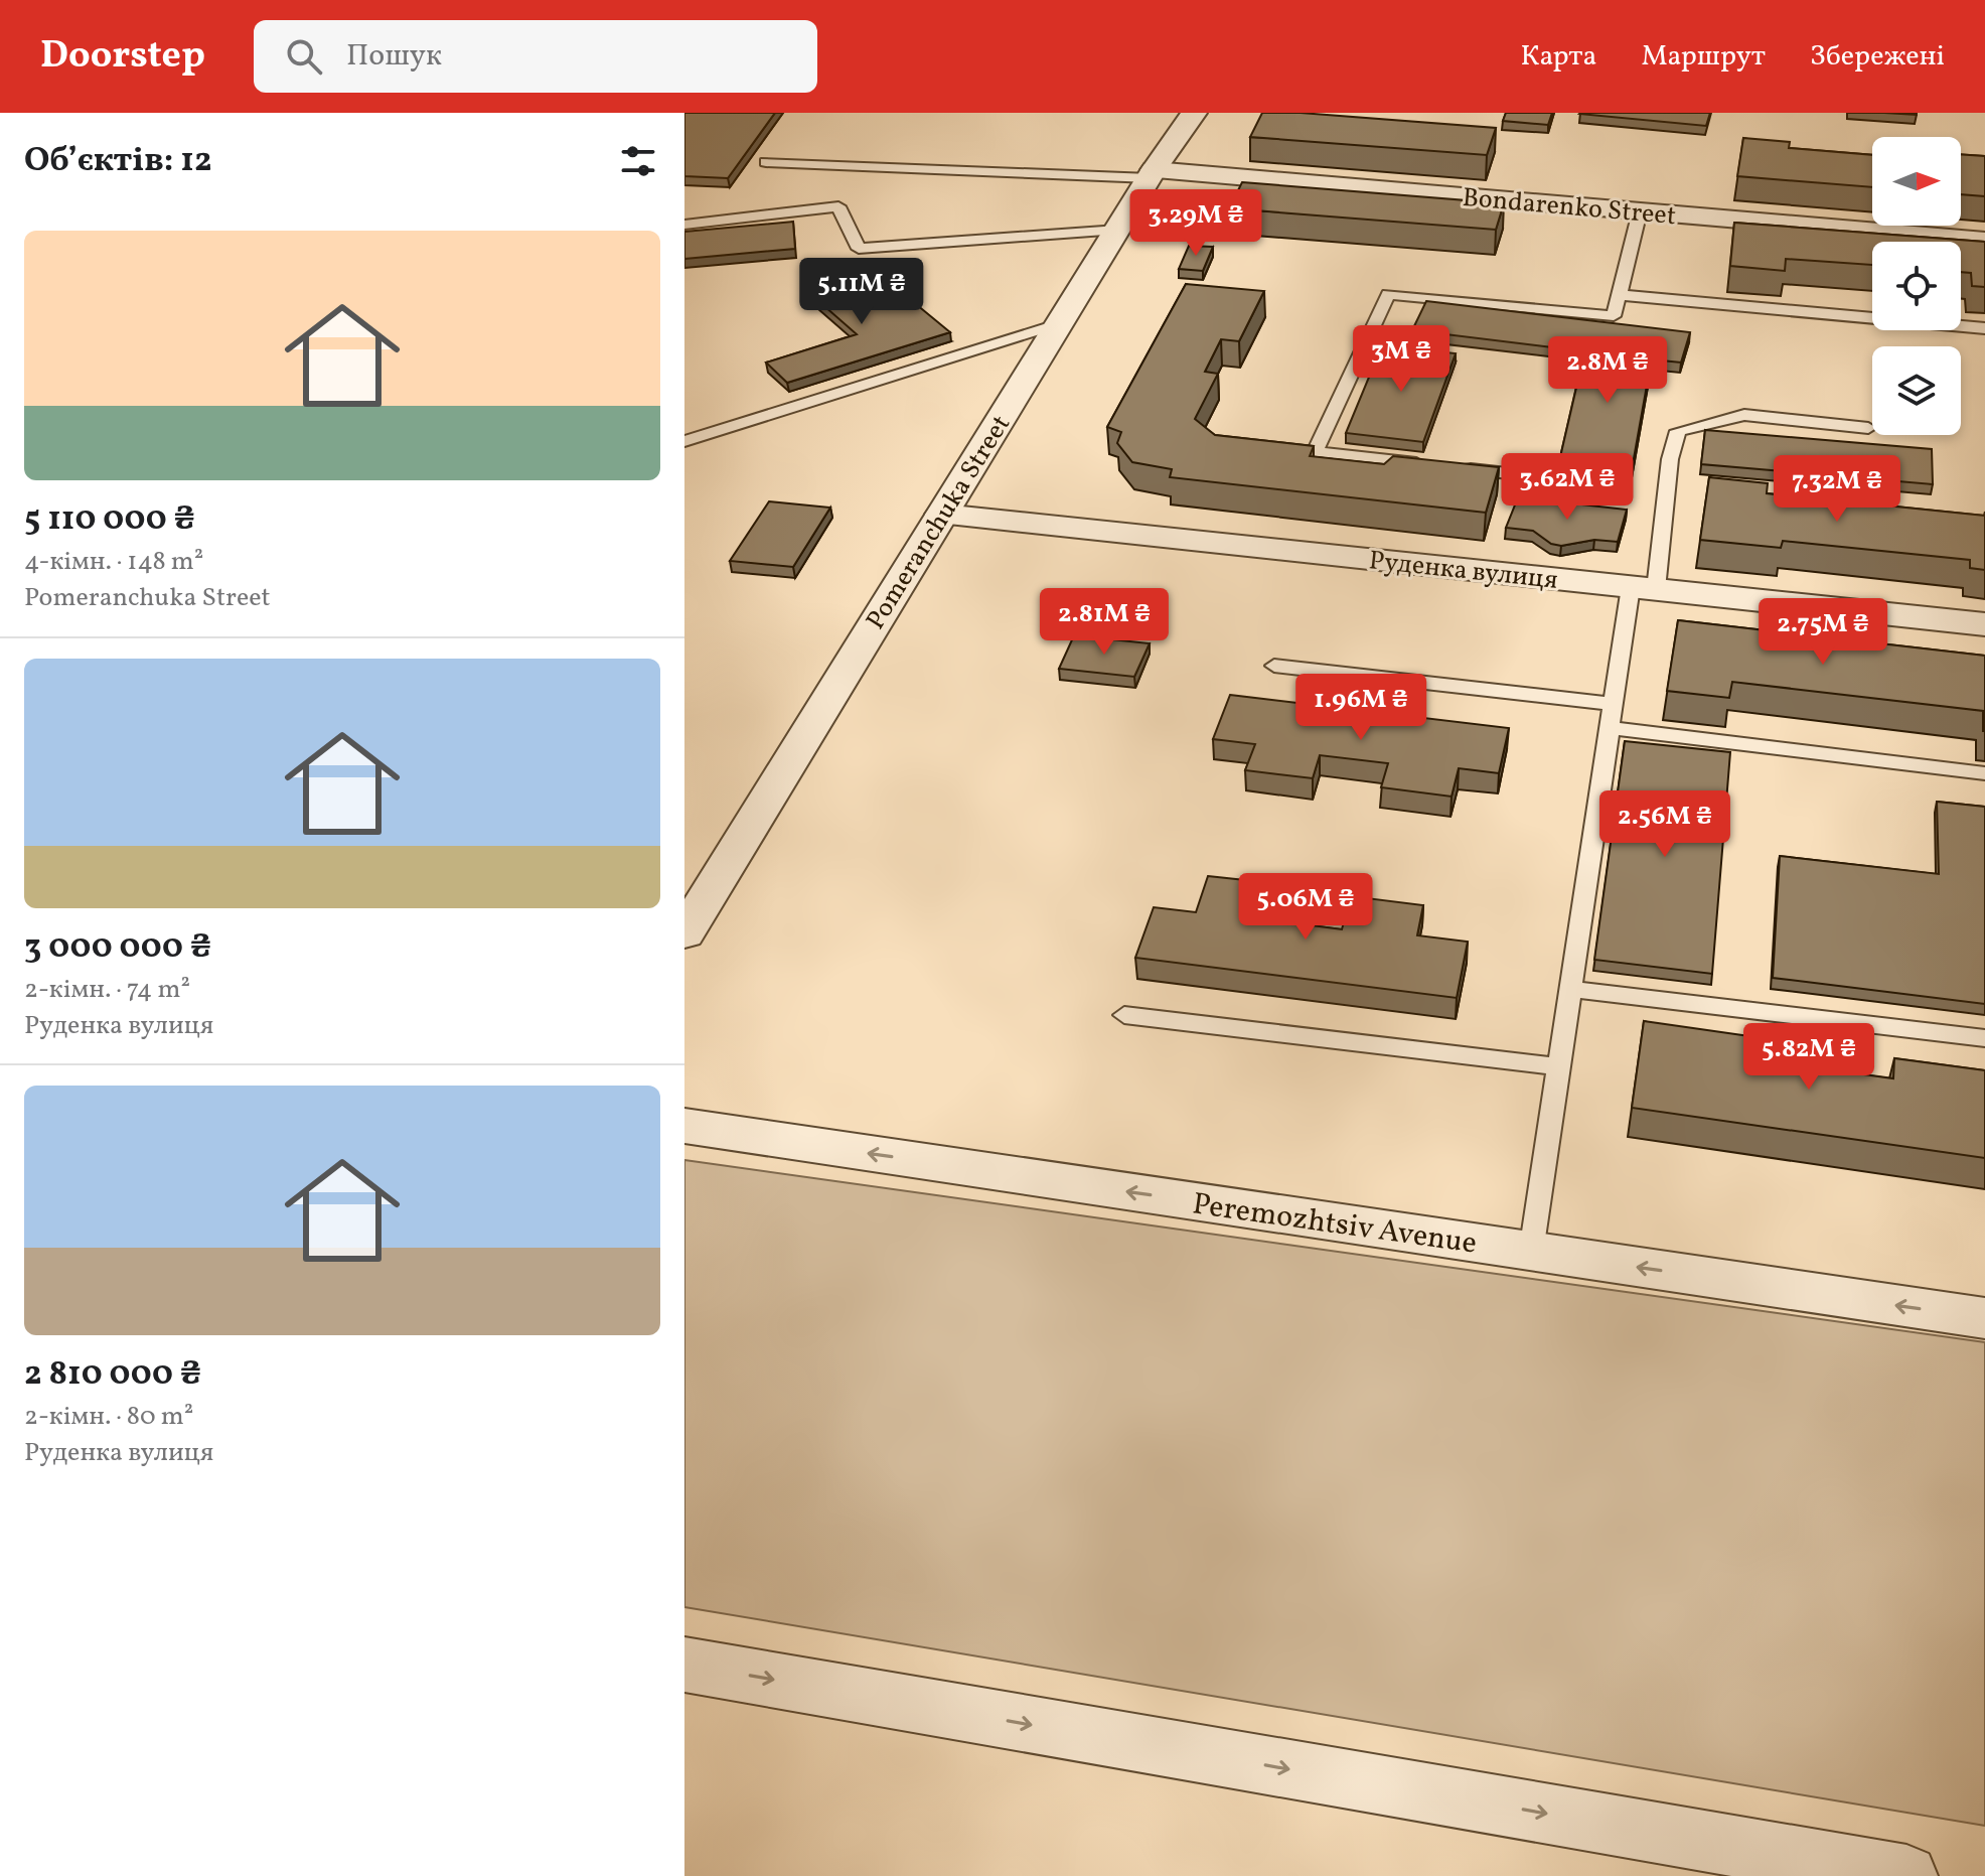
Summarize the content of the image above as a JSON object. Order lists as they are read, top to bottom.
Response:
{
  "streets": {
    "street": [
      "Bondarenko Street",
      "Pomeranchuka Street",
      "Руденка вулиця",
      "Peremozhtsiv Avenue"
    ]
  },
  "crossings": [
    ["Bondarenko Street", "Pomeranchuka Street"],
    ["Pomeranchuka Street", "Руденка вулиця"]
  ],
  "one_way": ["Peremozhtsiv Avenue"],
  "north": "right",
  "page": {
    "header": "Doorstep",
    "search": "Пошук",
    "nav": ["Карта", "Маршрут", "Збережені"],
    "heading": "Об’єктів: 12",
    "price": [
      "3.29M ₴",
      "5.11M ₴",
      "3M ₴",
      "2.8M ₴",
      "3.62M ₴",
      "7.32M ₴",
      "2.81M ₴",
      "2.75M ₴",
      "1.96M ₴",
      "2.56M ₴",
      "5.06M ₴",
      "5.82M ₴"
    ],
    "list": [
      {
        "name": "5 110 000 ₴",
        "note": "4-кімн. · 148 m² · Pomeranchuka Street"
      },
      {
        "name": "3 000 000 ₴",
        "note": "2-кімн. · 74 m² · Руденка вулиця"
      },
      {
        "name": "2 810 000 ₴",
        "note": "2-кімн. · 80 m² · Руденка вулиця"
      }
    ]
  }
}
